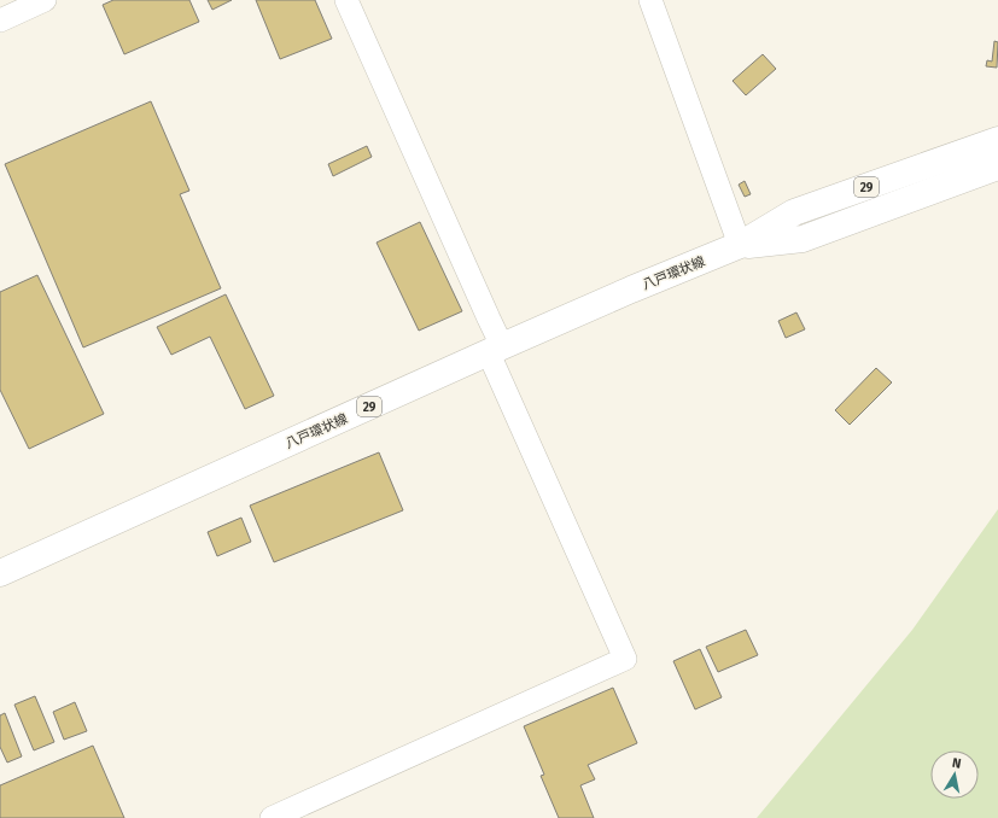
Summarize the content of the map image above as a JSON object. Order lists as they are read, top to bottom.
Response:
{
  "streets": {
    "main road": ["29", "八戸環状線"]
  },
  "north": "top"
}
